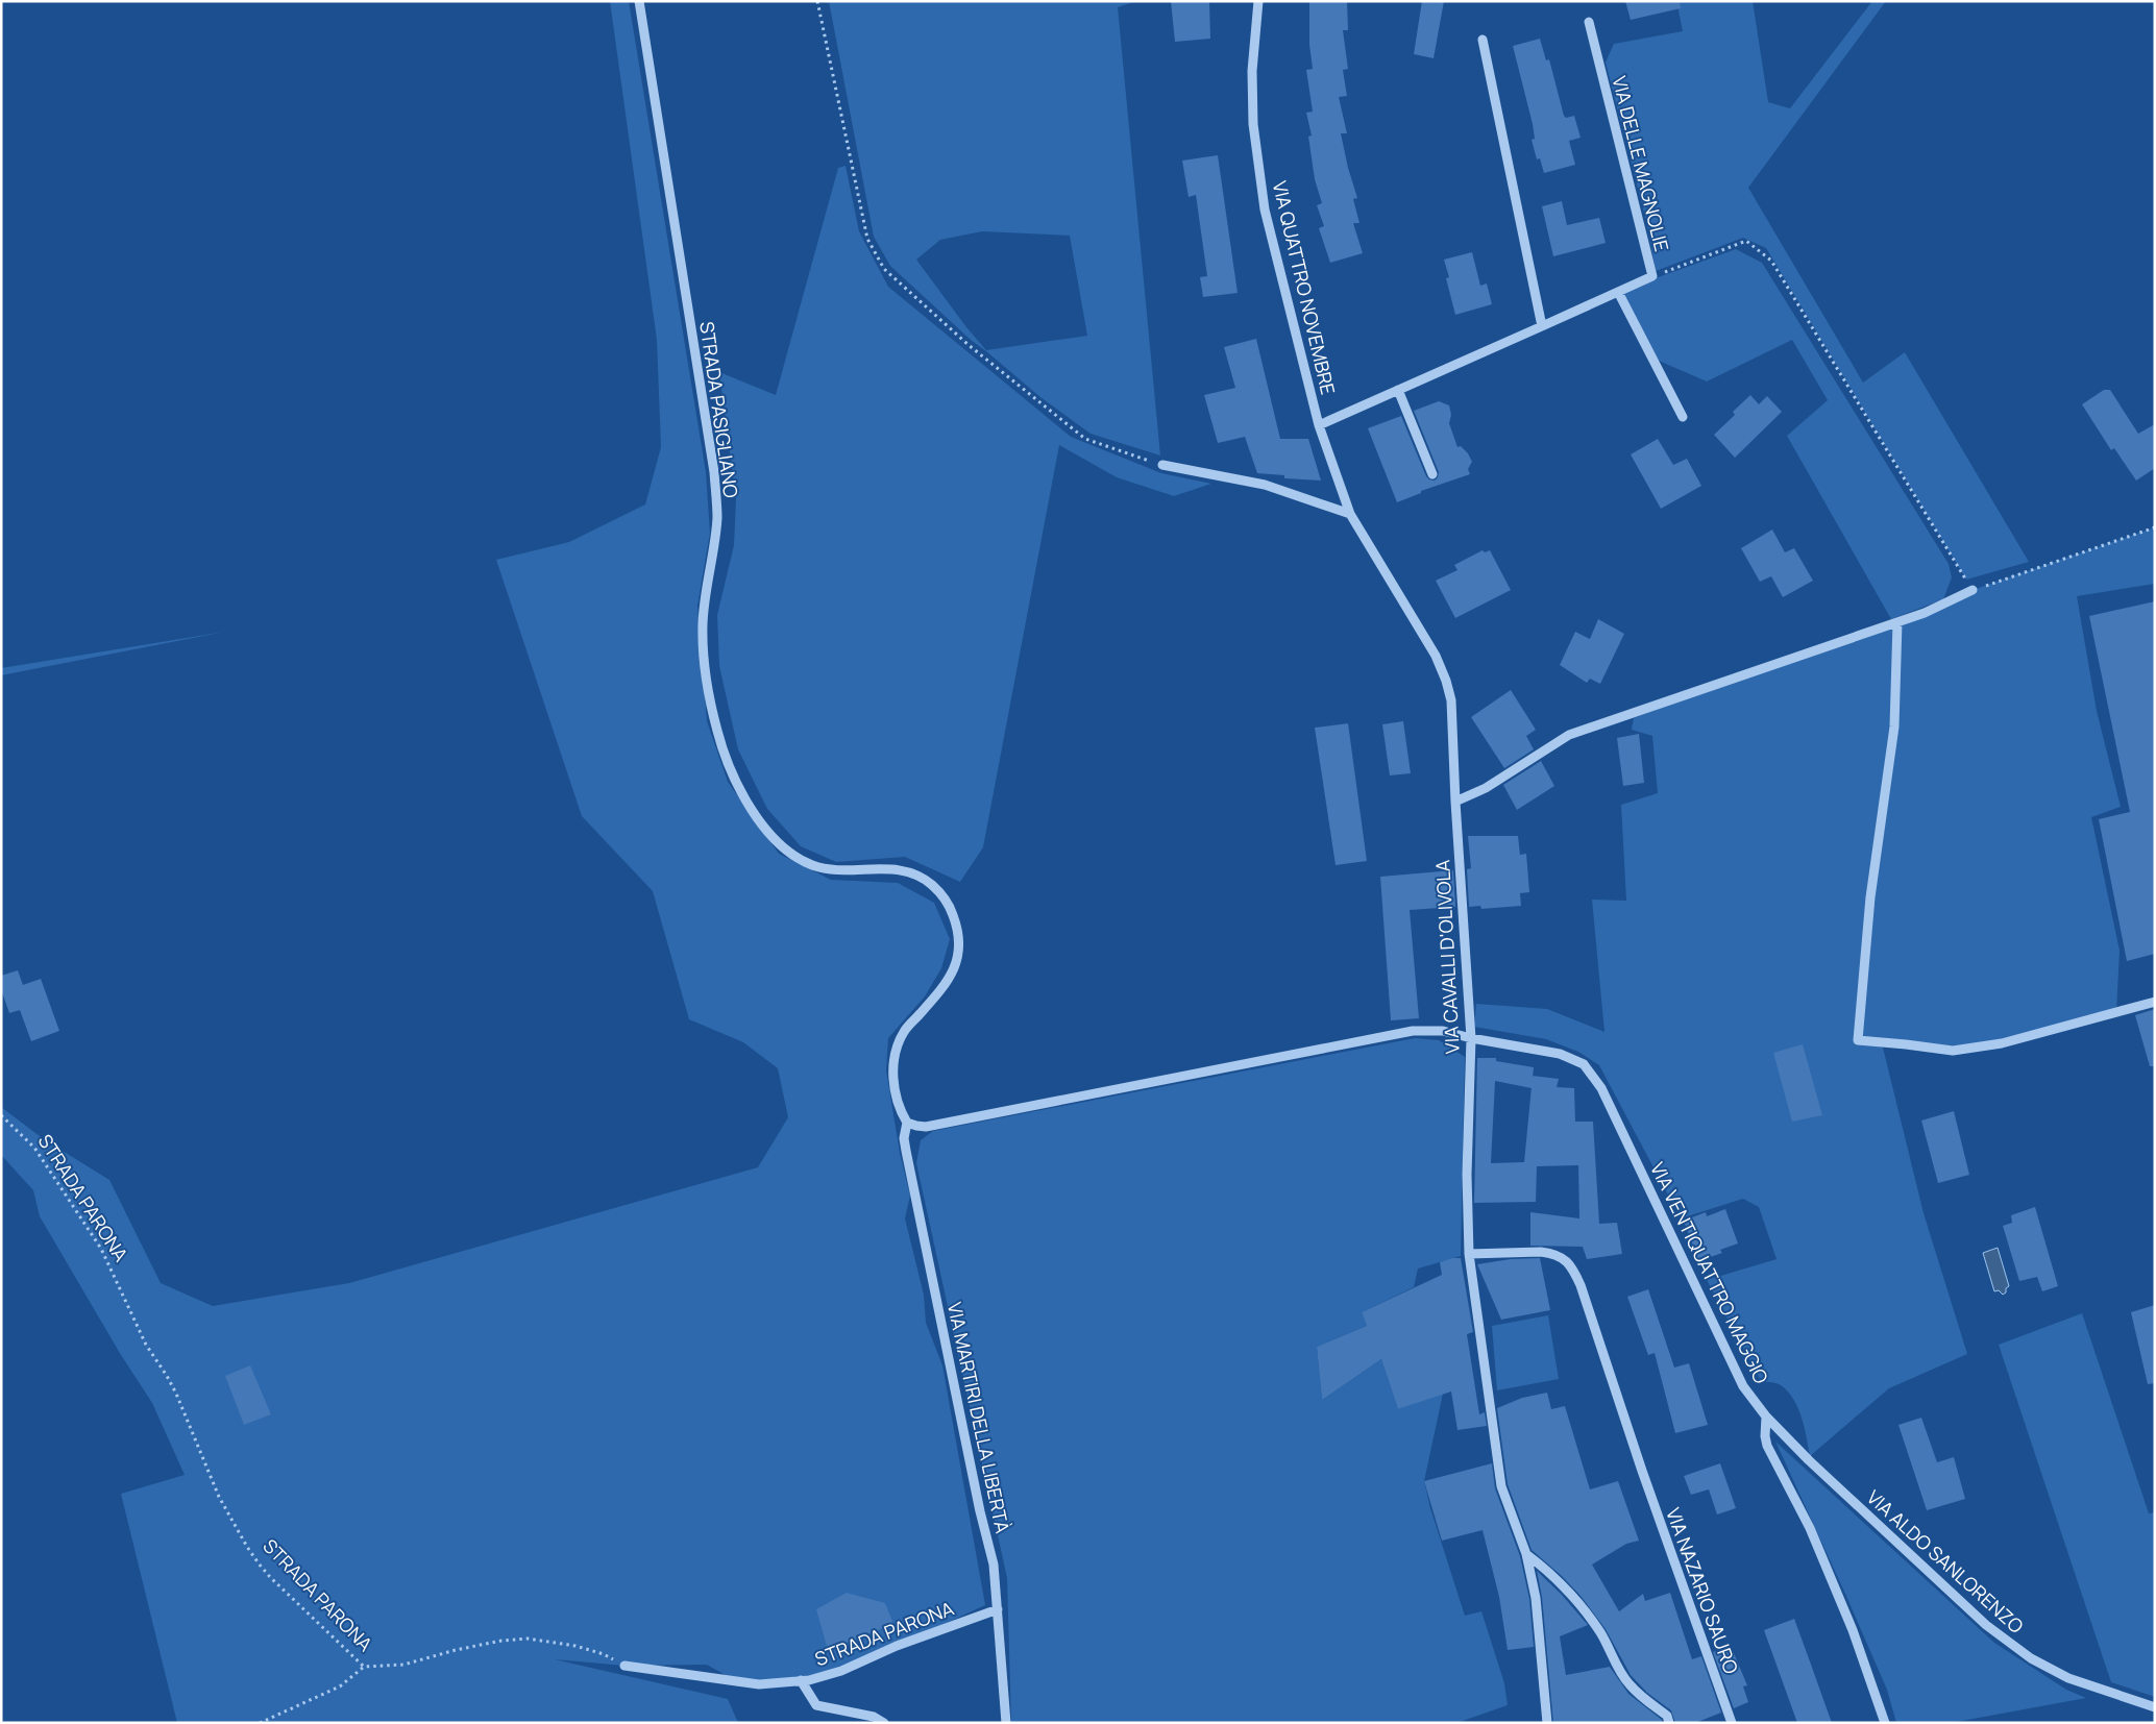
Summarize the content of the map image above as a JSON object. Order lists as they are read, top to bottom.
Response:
{
  "streets": {
    "street": [
      "VIA DELLE MAGNOLIE",
      "VIA QUATTRO NOVEMBRE",
      "STRADA PASIGLIANO",
      "VIA CAVALLI D'OLIVOLA",
      "STRADA PARONA",
      "VIA VENTIQUATTRO MAGGIO",
      "VIA MARTIRI DELLA LIBERTÀ",
      "VIA ALDO SANLORENZO",
      "VIA NAZARIO SAURO"
    ]
  },
  "crossings": [
    ["VIA DELLE MAGNOLIE", "VIA QUATTRO NOVEMBRE"],
    ["VIA QUATTRO NOVEMBRE", "VIA CAVALLI D'OLIVOLA"],
    ["STRADA PASIGLIANO", "VIA VENTIQUATTRO MAGGIO"],
    ["STRADA PASIGLIANO", "VIA MARTIRI DELLA LIBERTÀ"],
    ["VIA CAVALLI D'OLIVOLA", "VIA VENTIQUATTRO MAGGIO"],
    ["VIA CAVALLI D'OLIVOLA", "VIA NAZARIO SAURO"],
    ["STRADA PARONA", "VIA MARTIRI DELLA LIBERTÀ"],
    ["VIA VENTIQUATTRO MAGGIO", "VIA MARTIRI DELLA LIBERTÀ"],
    ["VIA VENTIQUATTRO MAGGIO", "VIA ALDO SANLORENZO"]
  ]
}
